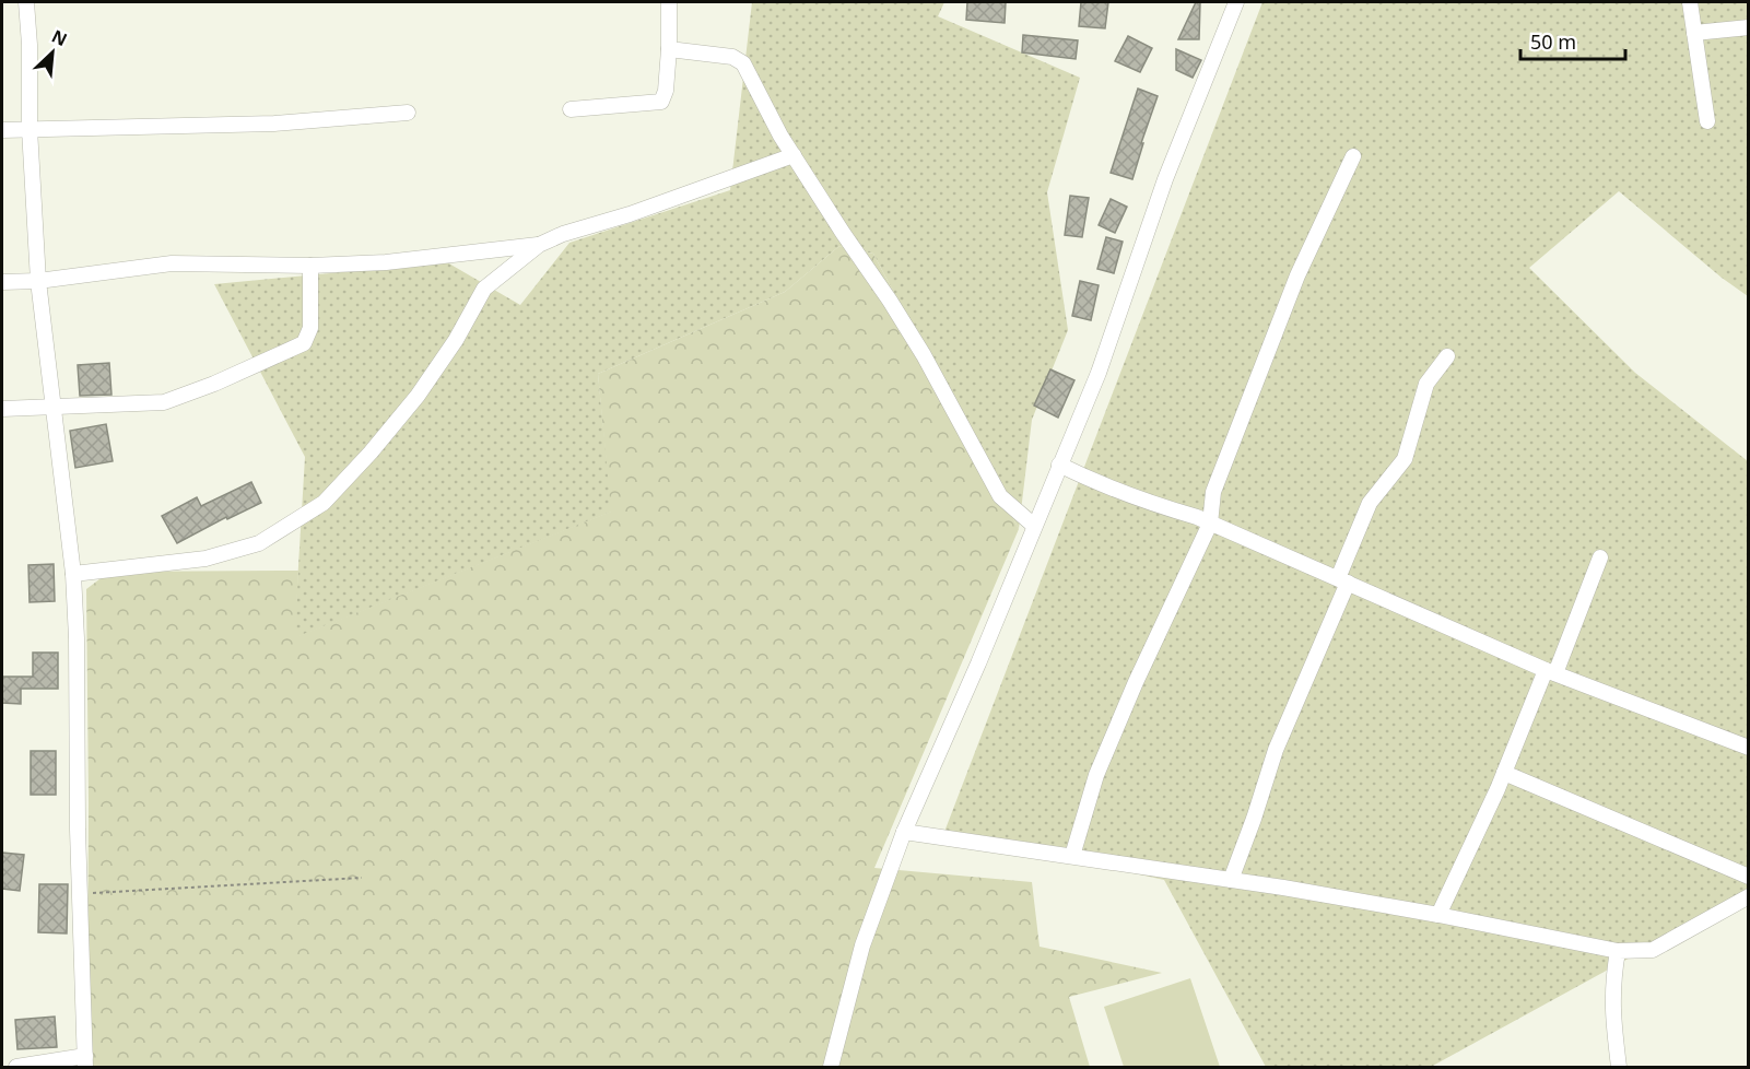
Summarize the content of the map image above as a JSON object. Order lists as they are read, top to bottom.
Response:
{
  "scale_bar": "50 m",
  "north": "top right"
}
